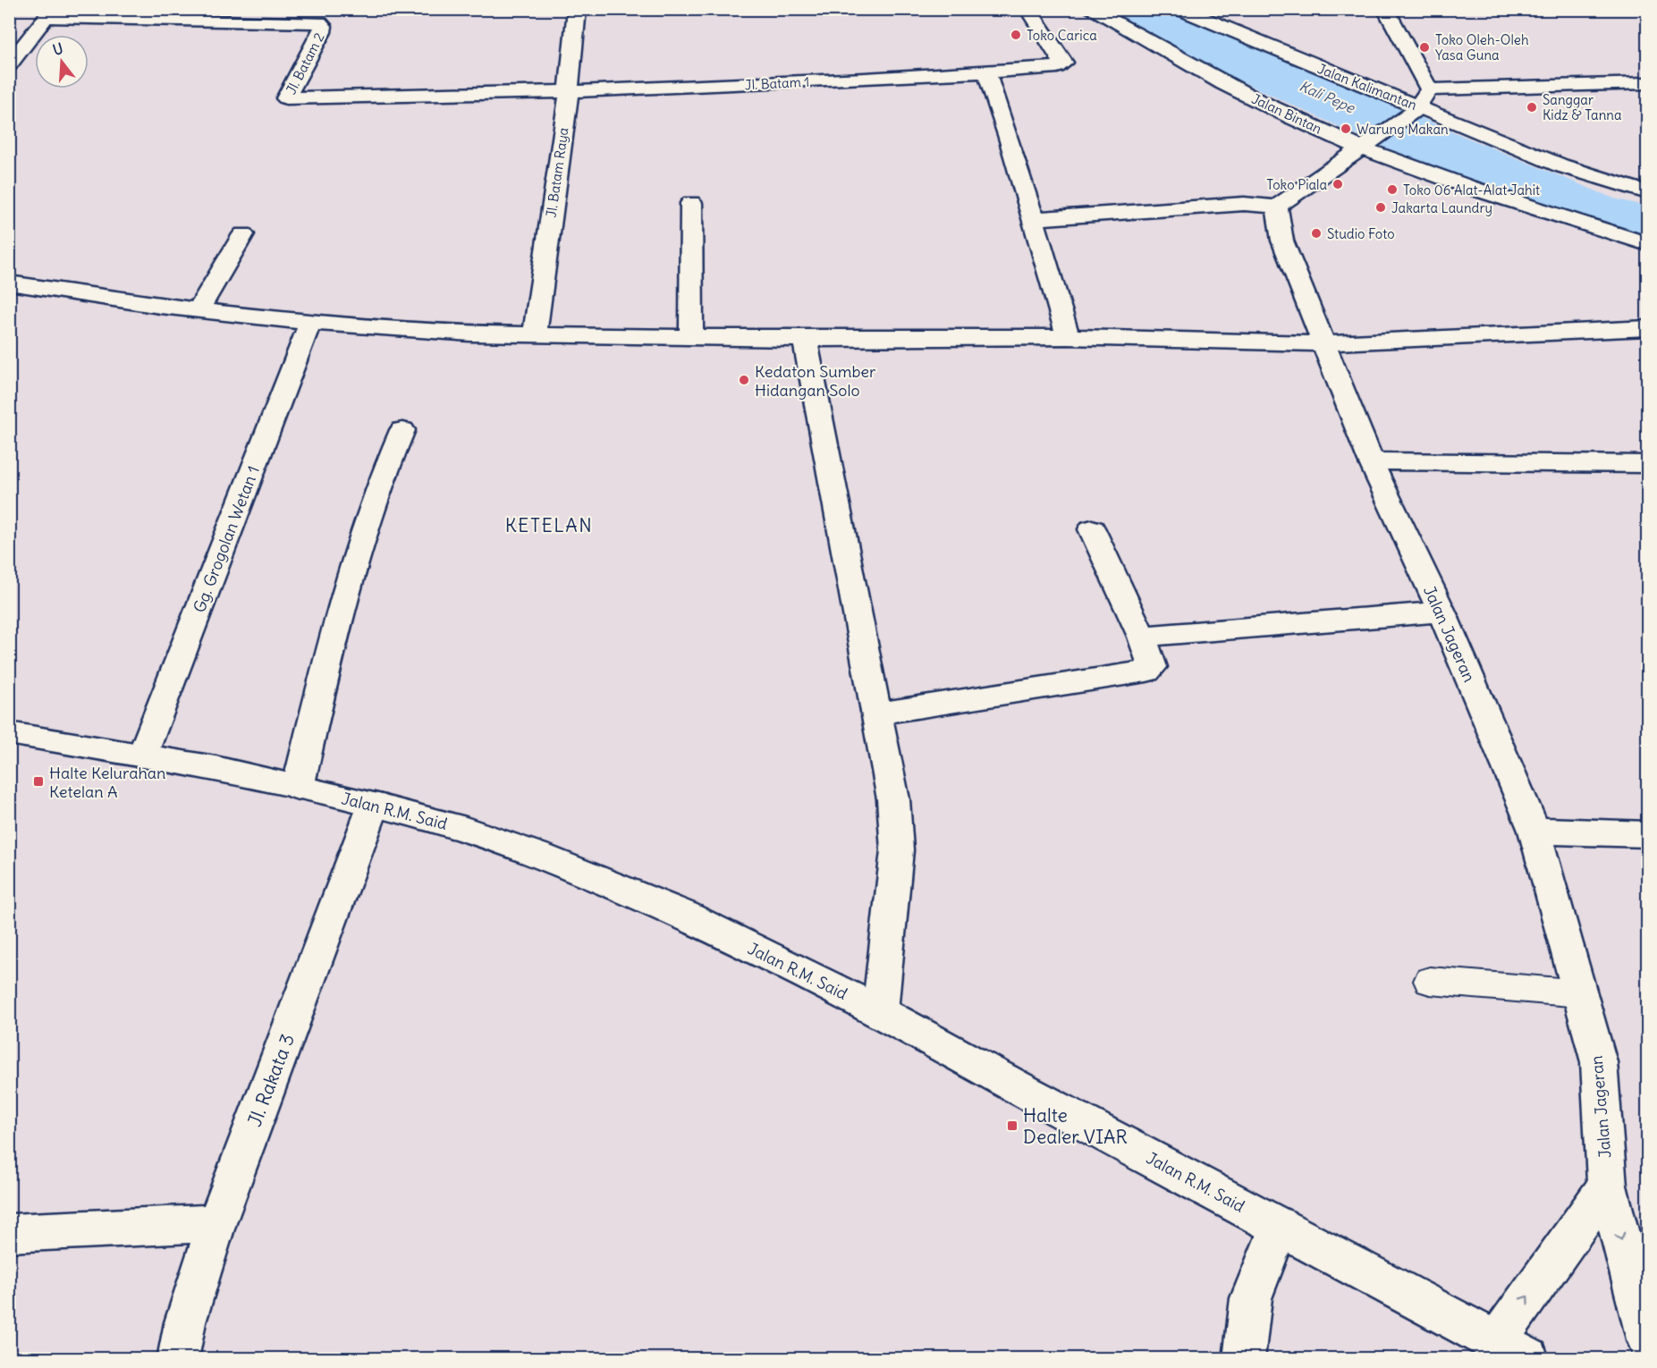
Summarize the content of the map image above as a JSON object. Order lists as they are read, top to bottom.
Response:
{
  "streets": {
    "street": [
      "Jl. Batam 2",
      "Jl. Batam 1",
      "Jalan Kalimantan",
      "Jalan Bintan",
      "Jl. Batam Raya",
      "Gg. Grogolan Wetan 1",
      "Jalan Jageran",
      "Jalan R.M. Said",
      "Jl. Rakata 3"
    ]
  },
  "crossings": [
    ["Jl. Batam 2", "Jl. Batam 1"],
    ["Jl. Batam 2", "Jl. Batam Raya"],
    ["Jl. Batam 1", "Jl. Batam Raya"],
    ["Gg. Grogolan Wetan 1", "Jalan R.M. Said"],
    ["Jalan R.M. Said", "Jl. Rakata 3"]
  ],
  "districts": ["KETELAN"],
  "water": ["Kali Pepe"],
  "places": {
    "other": [
      "Toko Carica",
      "Toko Oleh-Oleh Yasa Guna",
      "Sanggar Kidz & Tanna",
      "Warung Makan",
      "Toko Piala",
      "Toko 06 Alat-Alat Jahit",
      "Jakarta Laundry",
      "Studio Foto",
      "Kedaton Sumber Hidangan Solo"
    ],
    "transit": ["Halte Kelurahan Ketelan A", "Halte Dealer VIAR"]
  },
  "north": "top"
}
